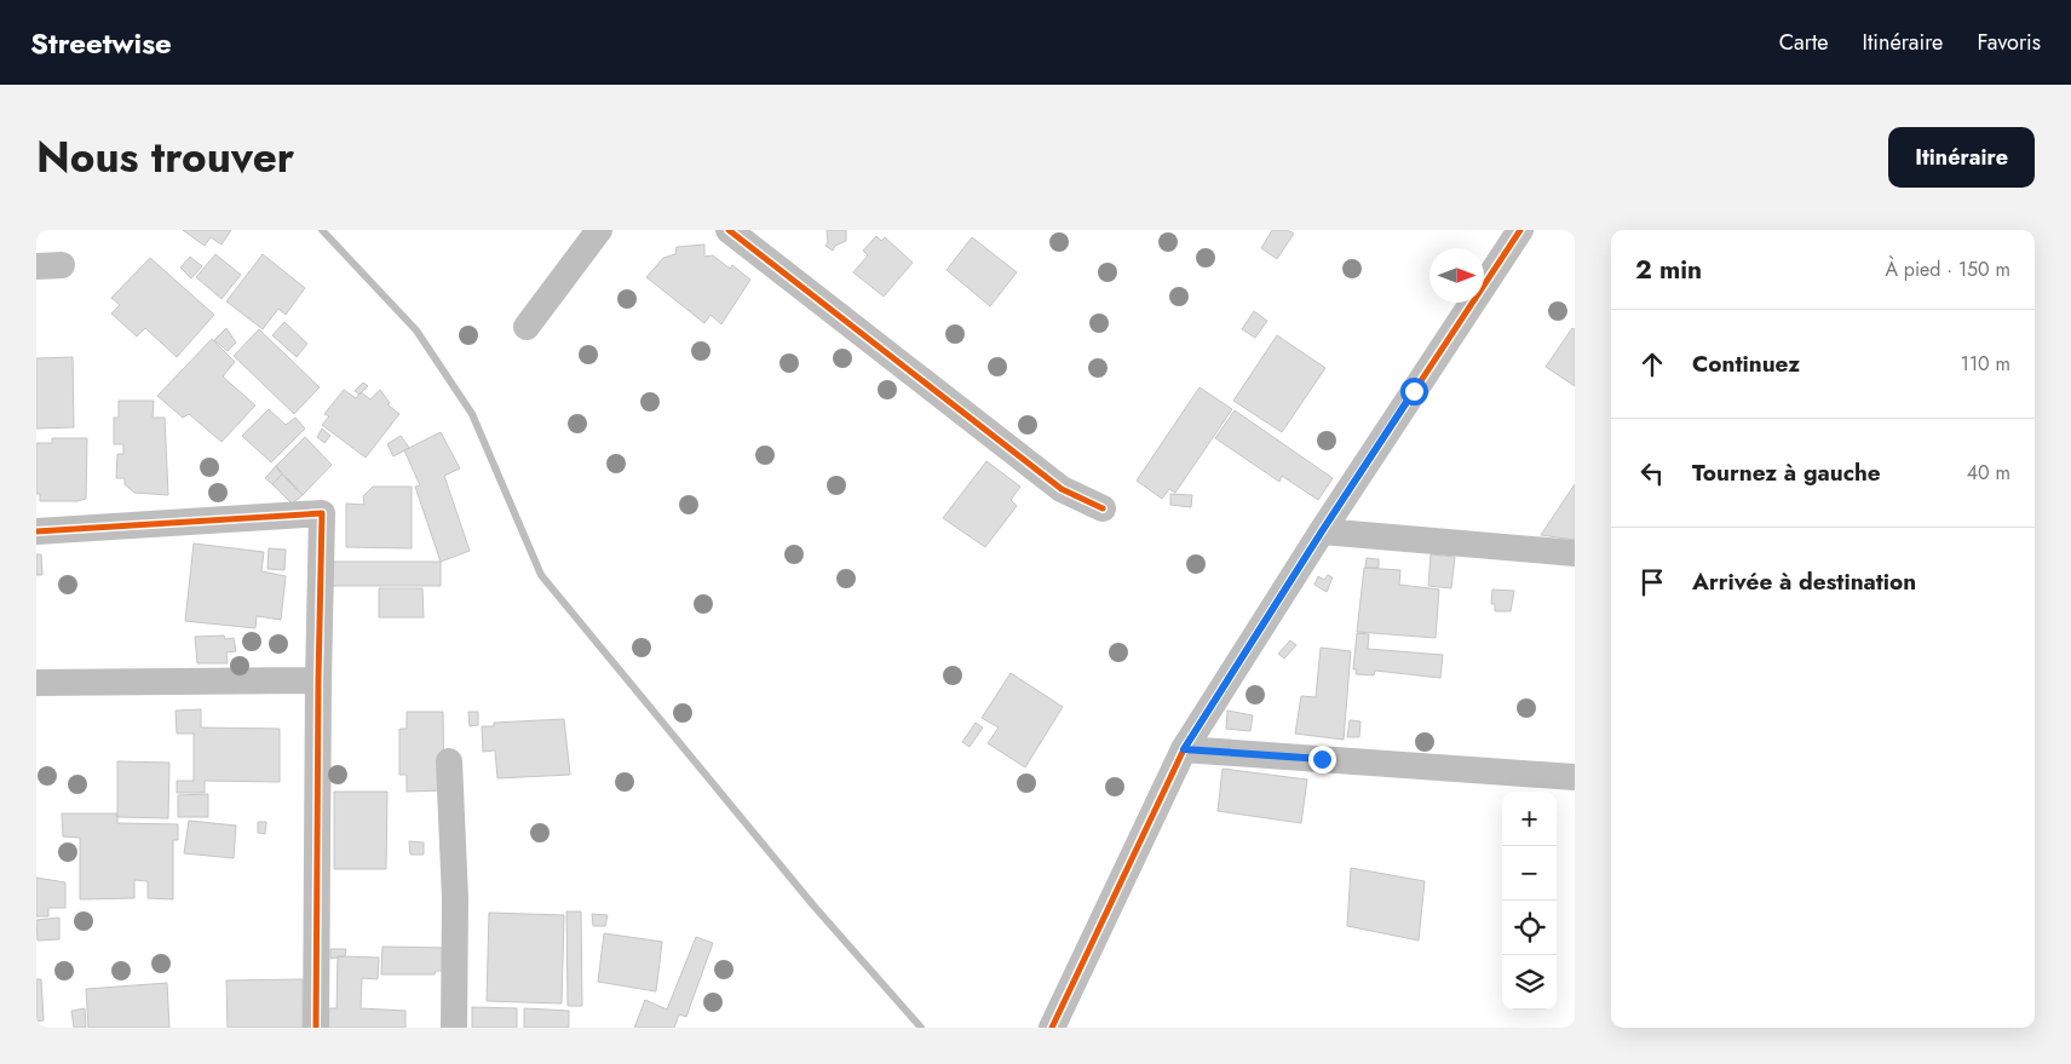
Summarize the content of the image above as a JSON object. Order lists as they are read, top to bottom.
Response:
{
  "north": "right",
  "page": {
    "header": "Streetwise",
    "nav": ["Carte", "Itinéraire", "Favoris"],
    "title": "Nous trouver",
    "buttons": "Itinéraire",
    "heading": ["2 min", "À pied · 150 m"],
    "list": [
      ["Continuez", "110 m"],
      ["Tournez à gauche", "40 m"],
      "Arrivée à destination"
    ],
    "map_buttons": ["+", "−"]
  }
}
